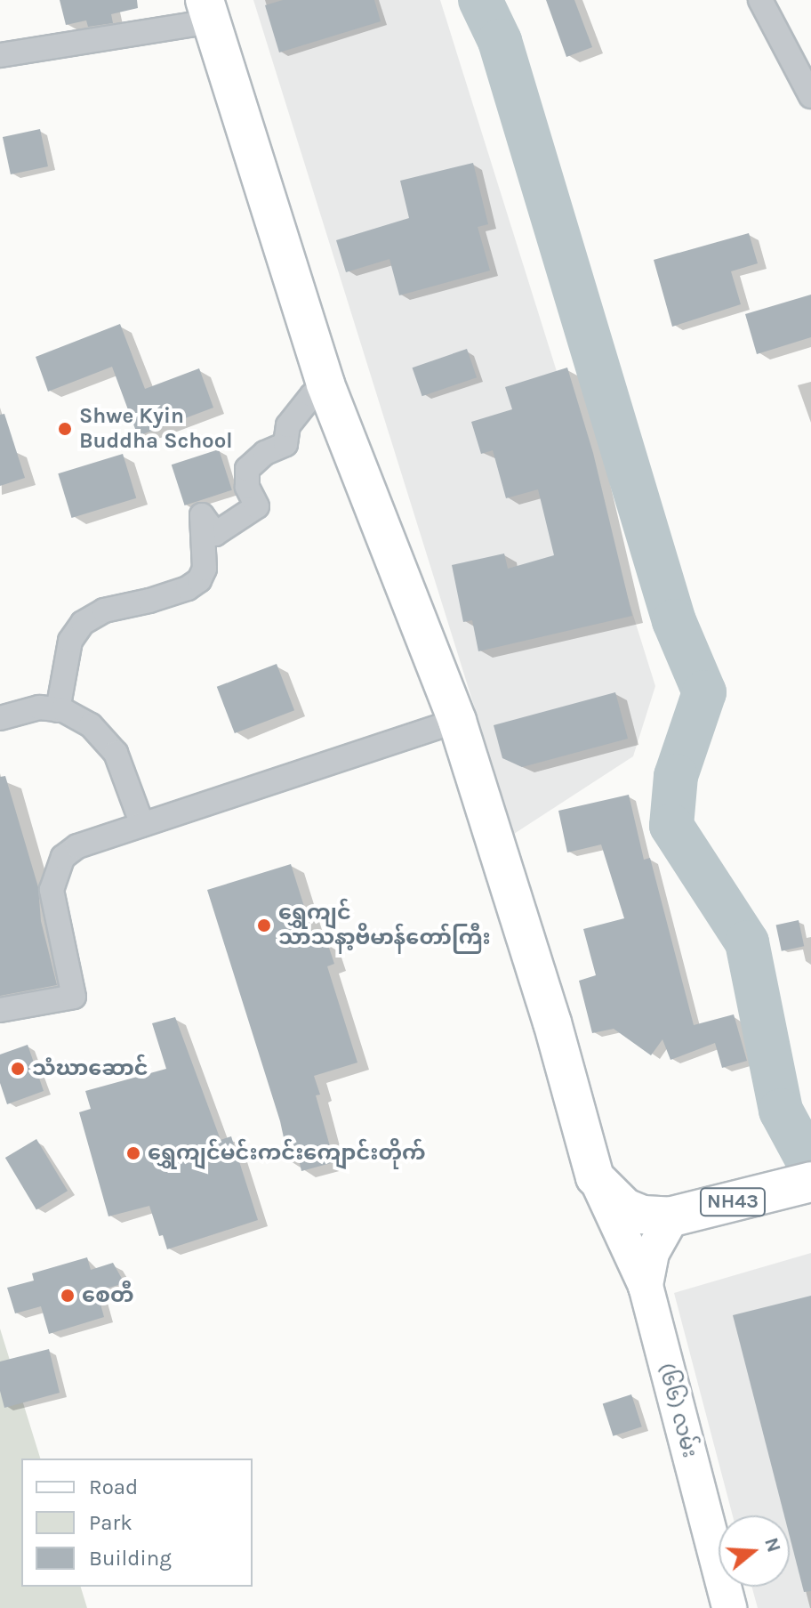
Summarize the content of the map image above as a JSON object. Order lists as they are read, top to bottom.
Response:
{
  "streets": {
    "highway": ["NH43"],
    "street": ["(၆၆) လမ်း"]
  },
  "crossings": [
    ["NH43", "(၆၆) လမ်း"]
  ],
  "places": [
    "Shwe Kyin Buddha School",
    "ရွှေကျင် သာသနာ့ဗိမာန်တော်ကြီး",
    "သံဃာဆောင်",
    "ရွှေကျင်မင်းကင်းကျောင်းတိုက်",
    "စေတီ"
  ],
  "legend": ["Road", "Park", "Building"],
  "north": "right"
}
